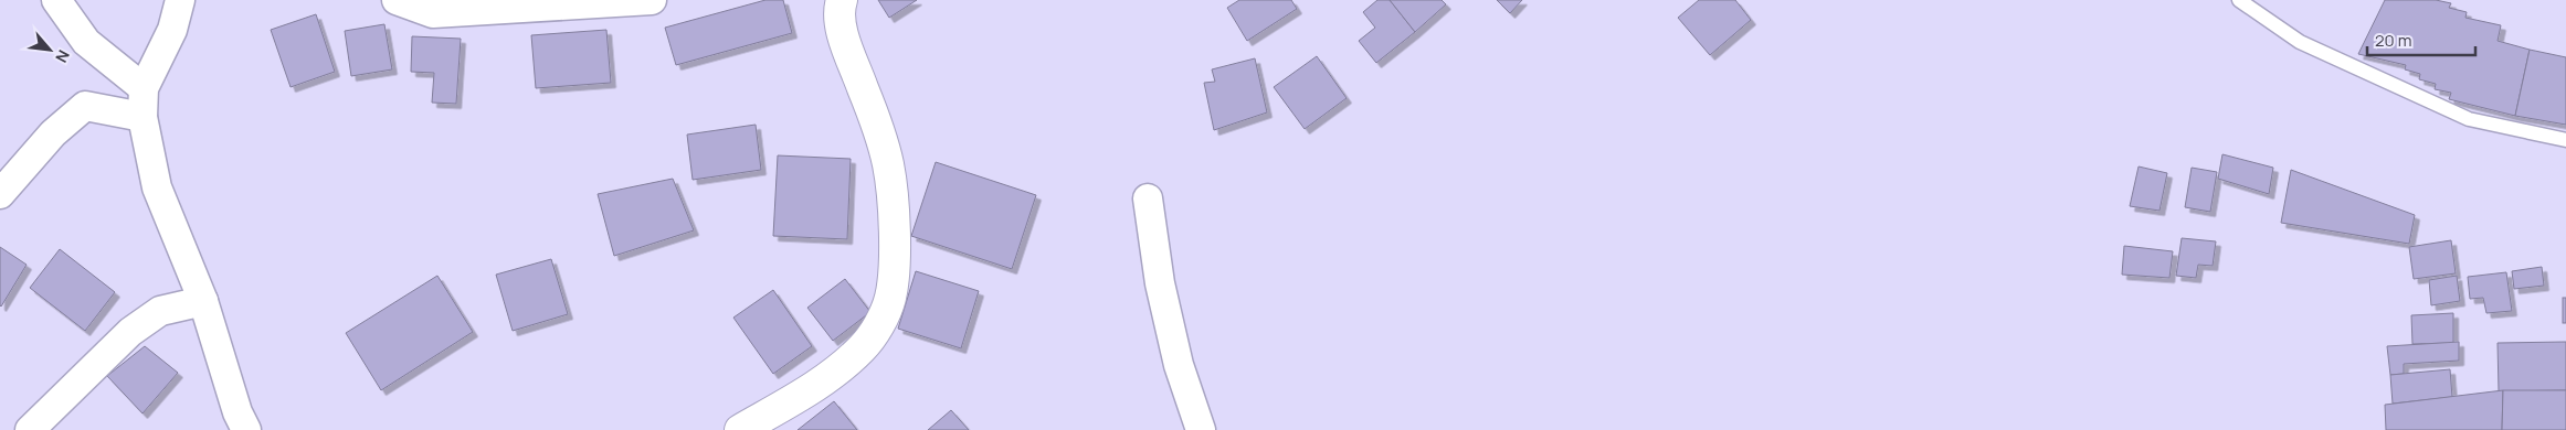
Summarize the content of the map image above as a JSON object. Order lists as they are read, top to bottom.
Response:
{
  "scale_bar": "20 m",
  "north": "bottom right"
}
